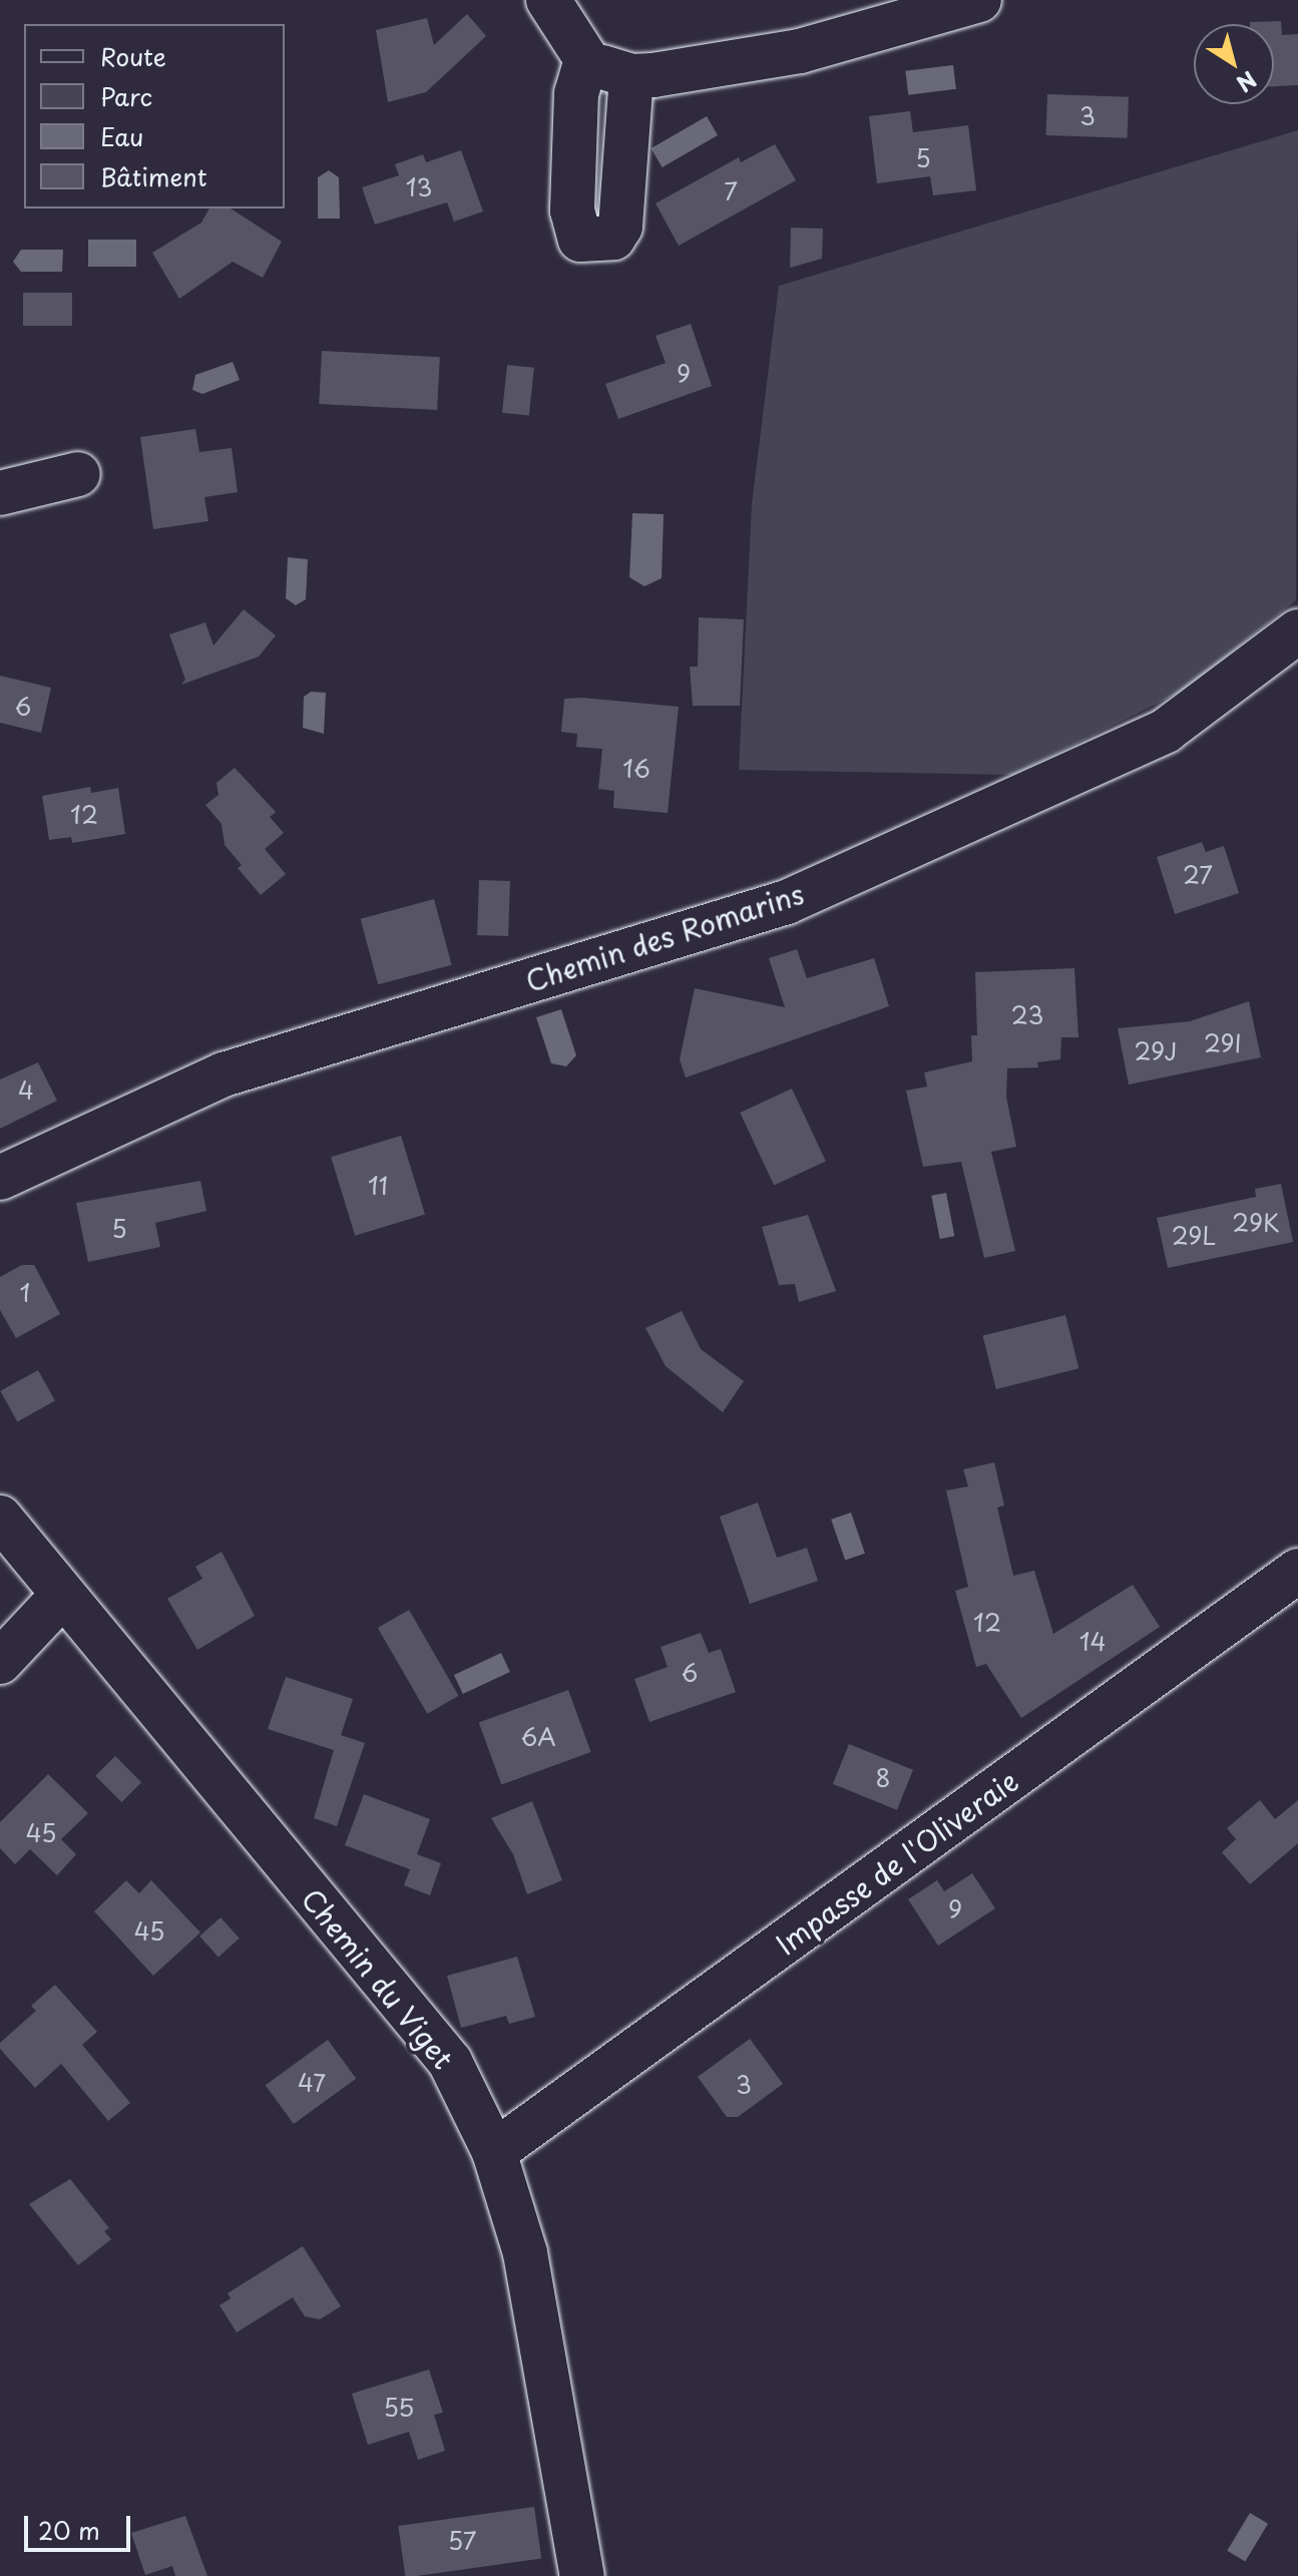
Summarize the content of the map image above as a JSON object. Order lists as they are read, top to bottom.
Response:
{
  "streets": {
    "street": ["Chemin des Romarins", "Impasse de l'Oliveraie", "Chemin du Viget"]
  },
  "crossings": [
    ["Impasse de l'Oliveraie", "Chemin du Viget"]
  ],
  "house_numbers": [
    "3",
    "5",
    "13",
    "7",
    "9",
    "6",
    "16",
    "12",
    "27",
    "23",
    "29I",
    "29J",
    "4",
    "11",
    "29K",
    "5",
    "29L",
    "1",
    "12",
    "14",
    "6",
    "6A",
    "8",
    "45",
    "9",
    "45",
    "47",
    "3",
    "55",
    "57"
  ],
  "legend": [
    "Route",
    "Parc",
    "Eau",
    "Bâtiment"
  ],
  "scale_bar": "20 m",
  "north": "bottom right"
}
